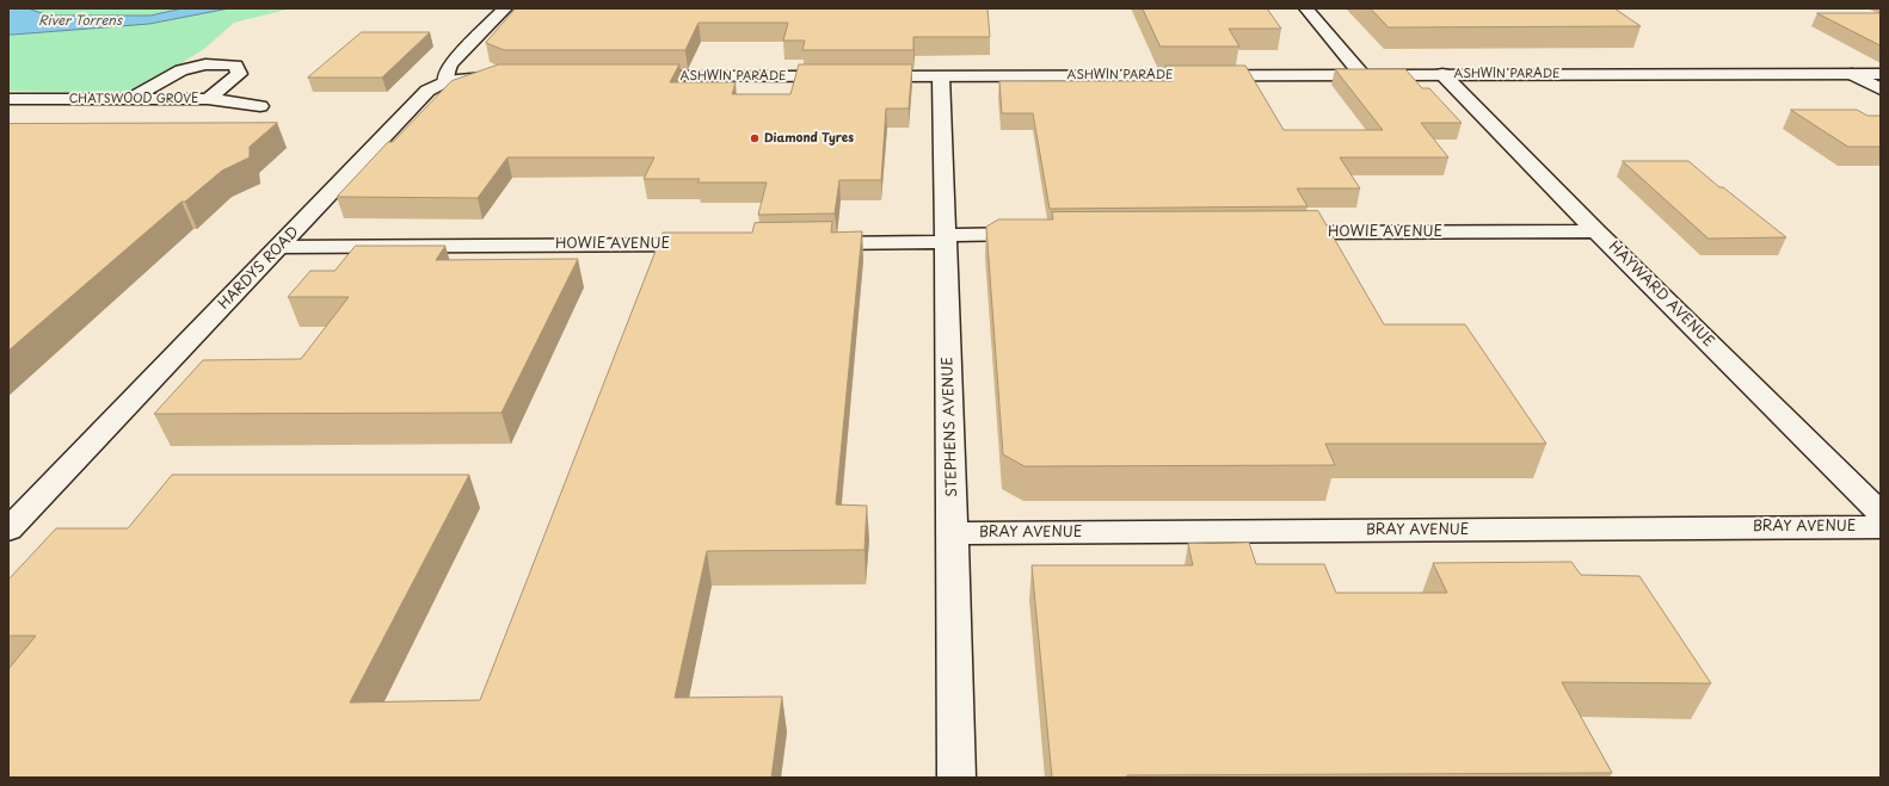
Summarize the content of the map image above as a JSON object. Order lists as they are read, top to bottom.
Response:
{
  "streets": {
    "street": [
      "ASHWIN PARADE",
      "CHATSWOOD GROVE",
      "HOWIE AVENUE",
      "HARDYS ROAD",
      "HAYWARD AVENUE",
      "STEPHENS AVENUE",
      "BRAY AVENUE"
    ]
  },
  "crossings": [
    ["ASHWIN PARADE", "HAYWARD AVENUE"],
    ["ASHWIN PARADE", "STEPHENS AVENUE"],
    ["HOWIE AVENUE", "HARDYS ROAD"],
    ["HOWIE AVENUE", "HAYWARD AVENUE"],
    ["STEPHENS AVENUE", "BRAY AVENUE"]
  ],
  "water": ["River Torrens"],
  "places": ["Diamond Tyres"]
}
